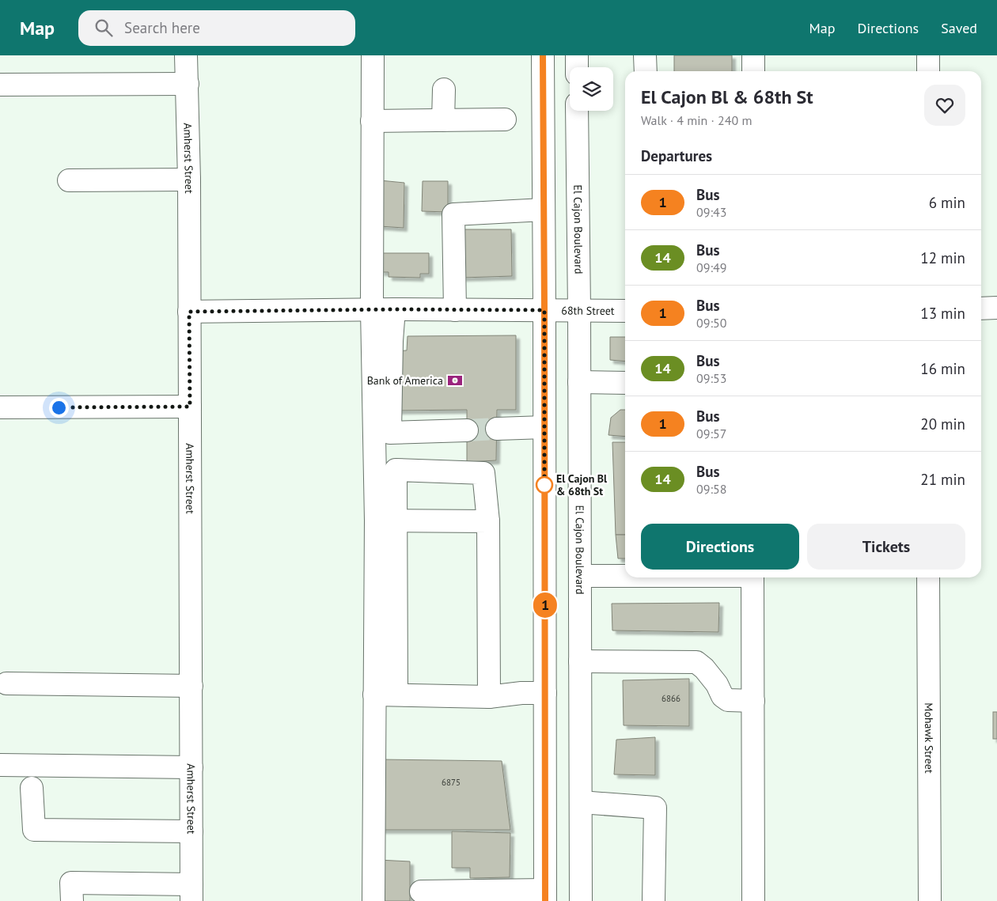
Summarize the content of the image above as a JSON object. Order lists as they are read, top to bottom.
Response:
{
  "streets": {
    "street": [
      "Amherst Street",
      "El Cajon Boulevard",
      "68th Street",
      "Mohawk Street"
    ]
  },
  "crossings": [
    ["Amherst Street", "68th Street"],
    ["El Cajon Boulevard", "68th Street"]
  ],
  "places": {
    "bank": ["Bank of America"],
    "other": ["El Cajon Bl & 68th St"]
  },
  "lines": ["bus line 1"],
  "house_numbers": ["6866", "6875"],
  "page": {
    "header": "Map",
    "search": "Search here",
    "nav": ["Map", "Directions", "Saved"],
    "on_map": "1",
    "heading": [
      ["El Cajon Bl & 68th St", "Walk · 4 min · 240 m"],
      "Departures"
    ],
    "list": [
      {
        "mark": "1",
        "name": "Bus",
        "note": "09:43",
        "value": "6 min"
      },
      {
        "mark": "14",
        "name": "Bus",
        "note": "09:49",
        "value": "12 min"
      },
      {
        "mark": "1",
        "name": "Bus",
        "note": "09:50",
        "value": "13 min"
      },
      {
        "mark": "14",
        "name": "Bus",
        "note": "09:53",
        "value": "16 min"
      },
      {
        "mark": "1",
        "name": "Bus",
        "note": "09:57",
        "value": "20 min"
      },
      {
        "mark": "14",
        "name": "Bus",
        "note": "09:58",
        "value": "21 min"
      }
    ],
    "buttons": ["Directions", "Tickets"]
  }
}
